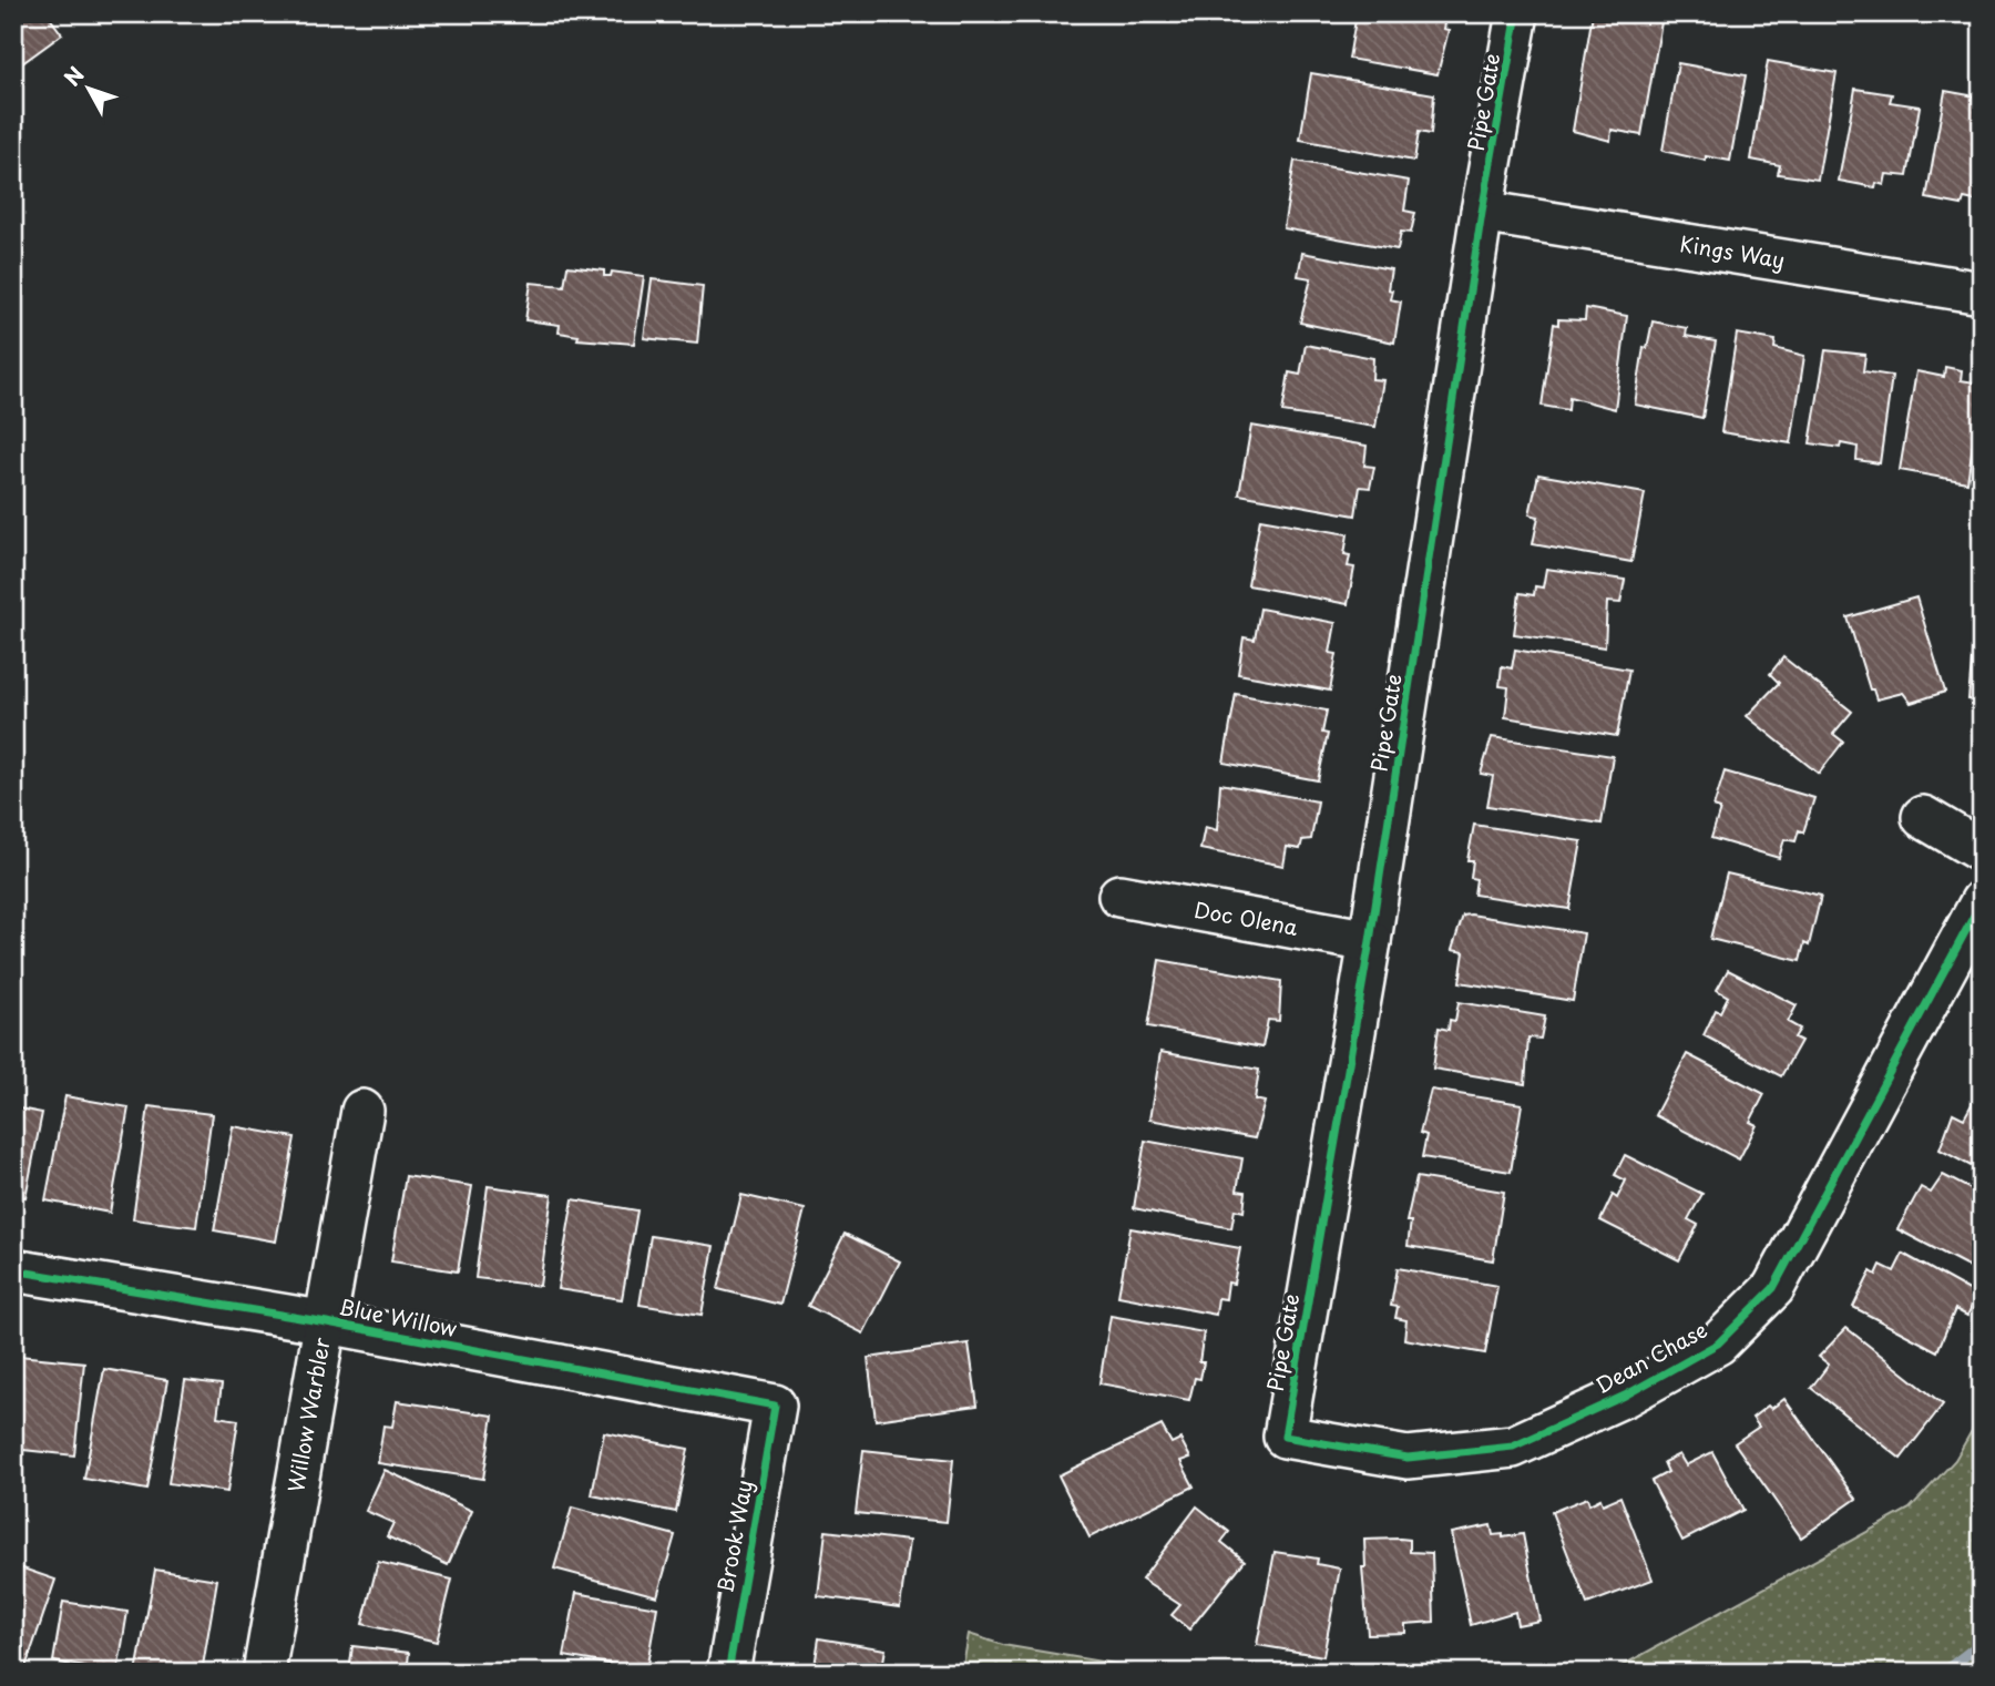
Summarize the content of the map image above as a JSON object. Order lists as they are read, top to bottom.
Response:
{
  "streets": {
    "street": [
      "Pipe Gate",
      "Kings Way",
      "Doc Olena",
      "Blue Willow",
      "Dean Chase",
      "Willow Warbler",
      "Brook Way"
    ]
  },
  "crossings": [
    ["Pipe Gate", "Kings Way"],
    ["Pipe Gate", "Doc Olena"],
    ["Pipe Gate", "Dean Chase"],
    ["Blue Willow", "Willow Warbler"],
    ["Blue Willow", "Brook Way"]
  ],
  "north": "top left"
}
